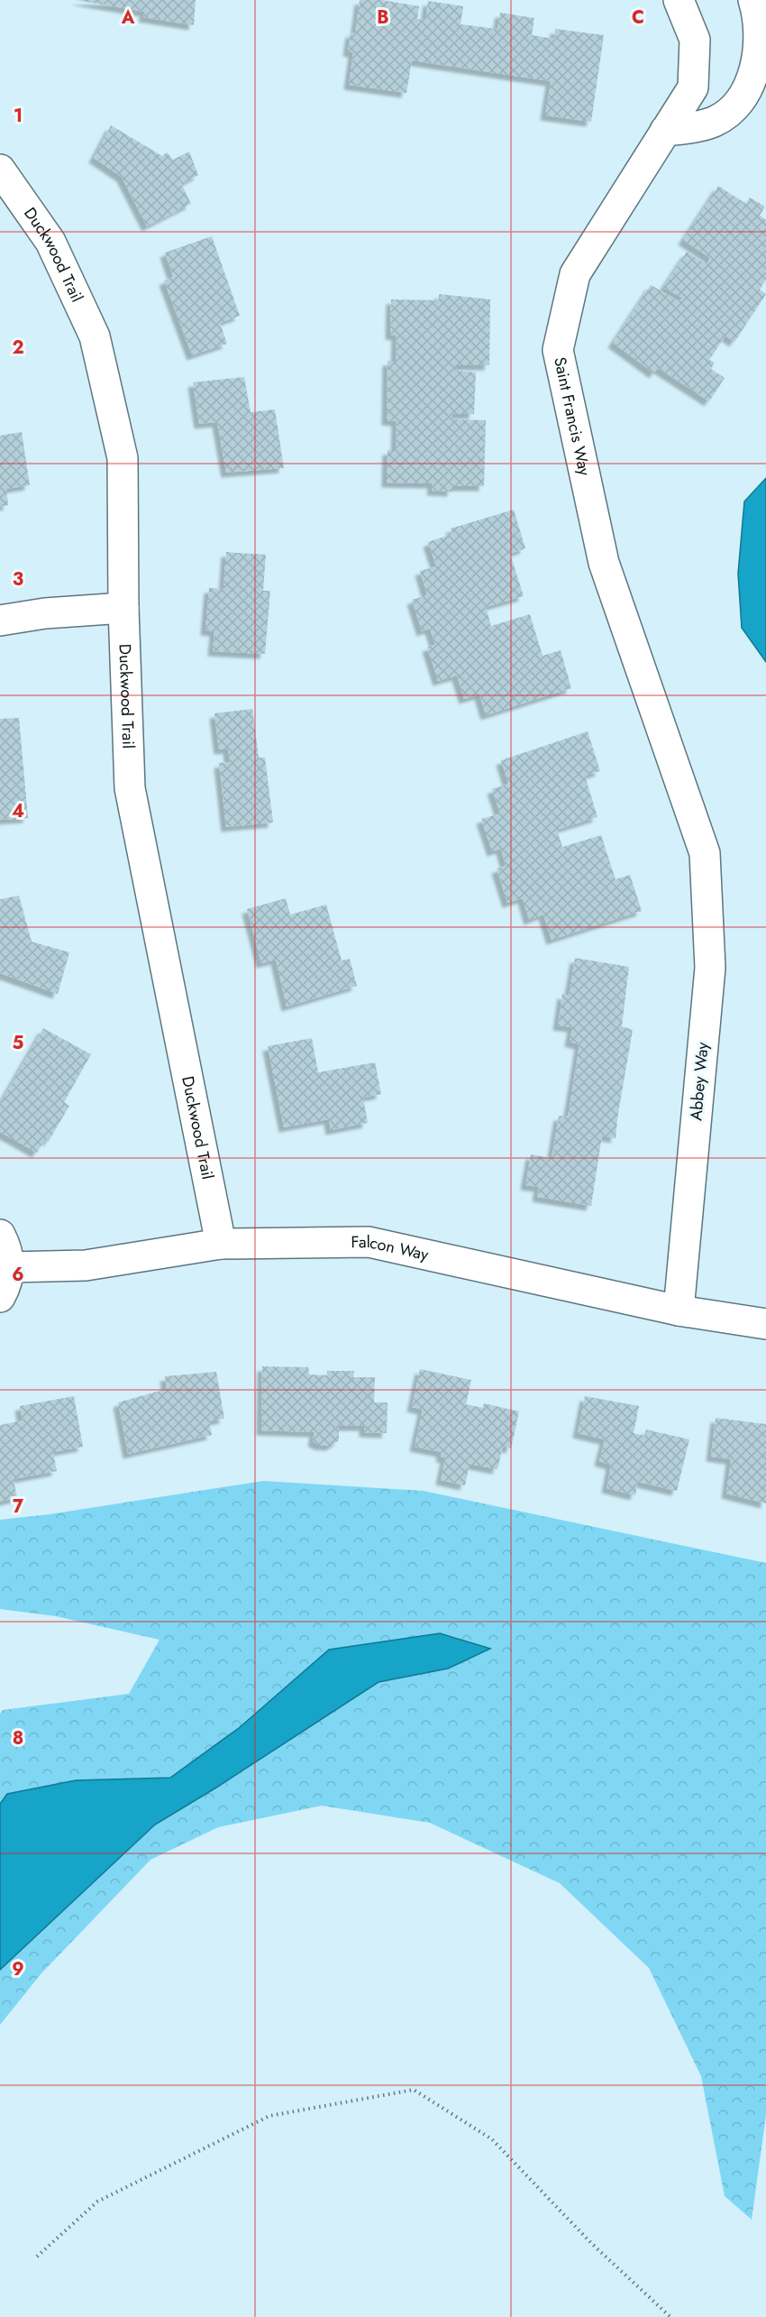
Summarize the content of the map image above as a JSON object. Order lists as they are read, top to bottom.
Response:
{
  "streets": {
    "street": [
      "Duckwood Trail",
      "Saint Francis Way",
      "Abbey Way",
      "Falcon Way"
    ]
  },
  "crossings": [
    ["Duckwood Trail", "Falcon Way"],
    ["Saint Francis Way", "Abbey Way"],
    ["Abbey Way", "Falcon Way"]
  ],
  "grid": {
    "columns": ["A", "B", "C"],
    "rows": [
      "1",
      "2",
      "3",
      "4",
      "5",
      "6",
      "7",
      "8",
      "9"
    ]
  }
}
